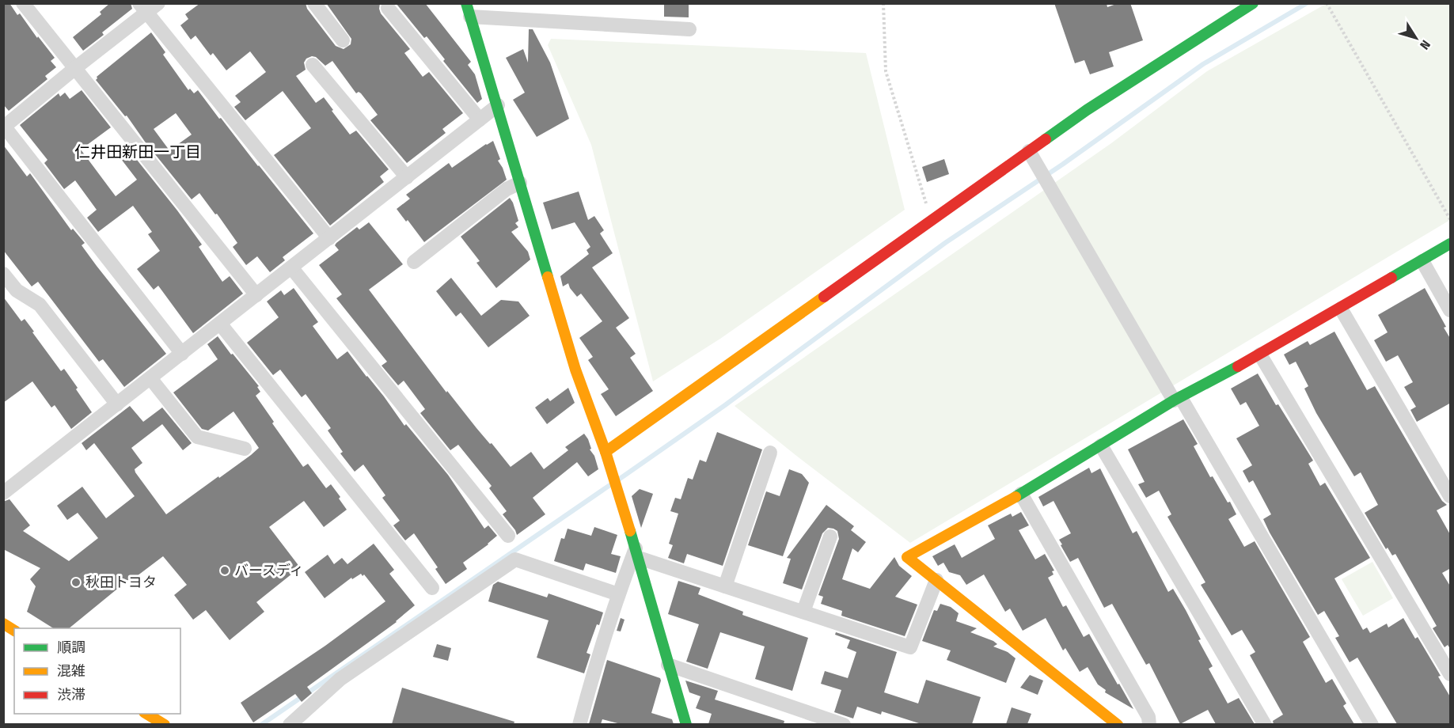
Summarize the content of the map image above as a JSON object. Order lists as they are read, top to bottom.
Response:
{
  "districts": ["仁井田新田一丁目"],
  "places": ["バースディ", "秋田トヨタ"],
  "legend": ["順調", "混雑", "渋滞"],
  "north": "bottom right"
}
